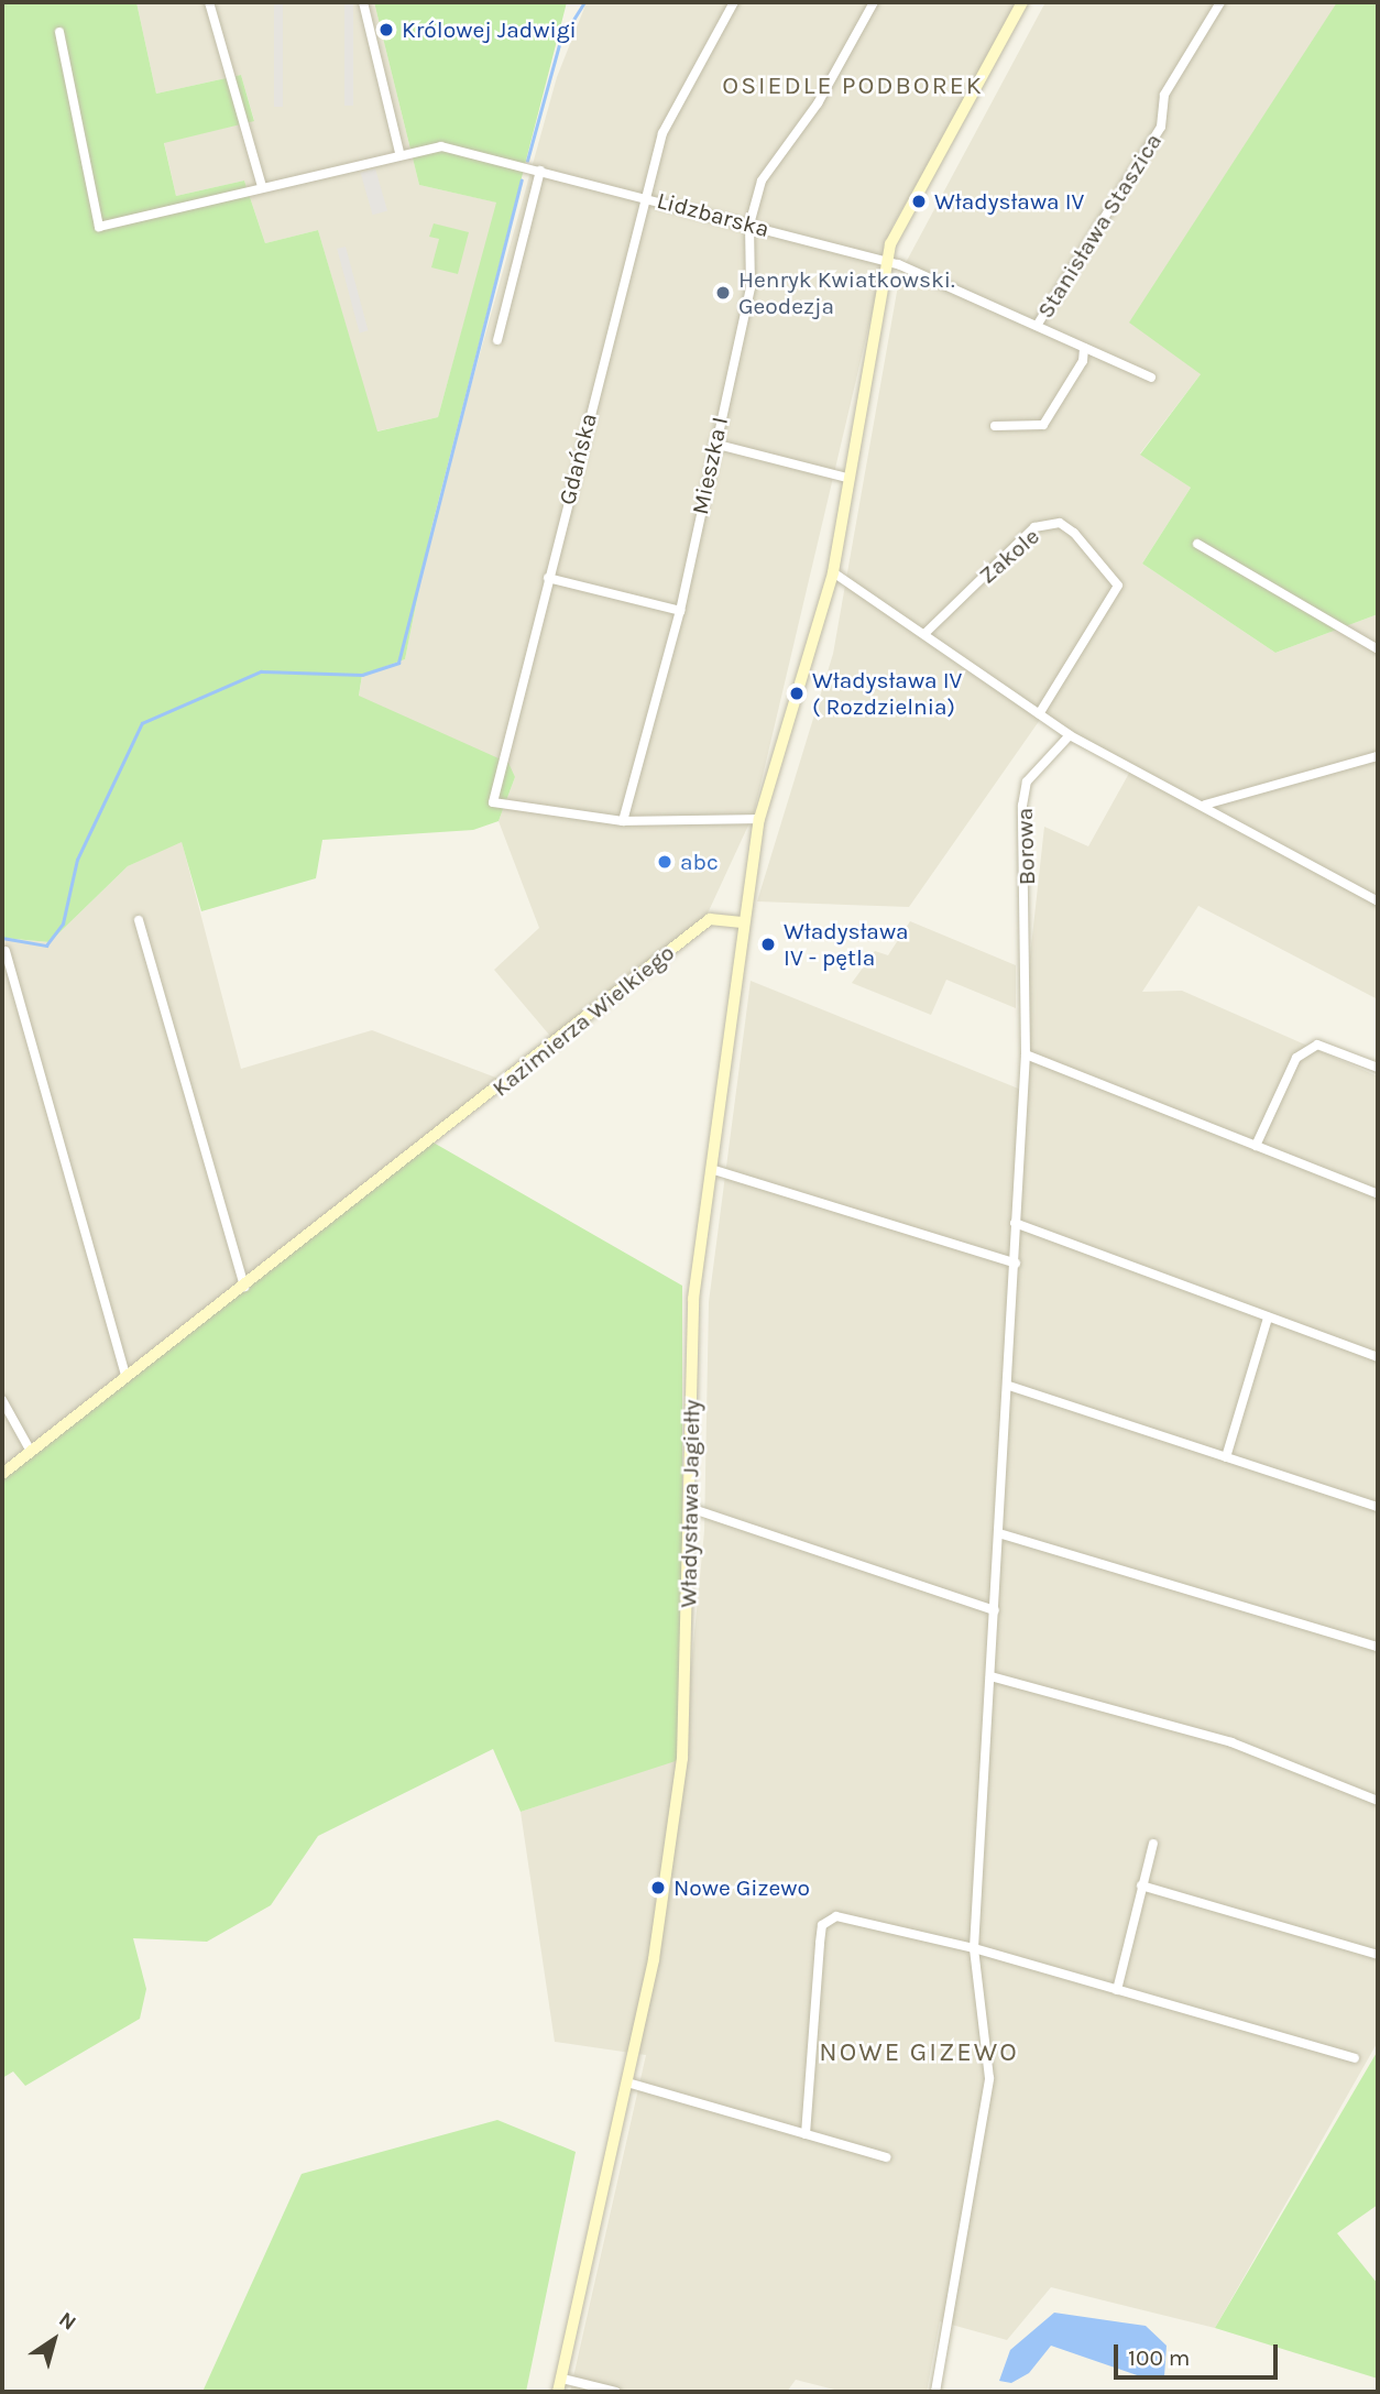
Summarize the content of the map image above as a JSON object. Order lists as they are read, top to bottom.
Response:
{
  "streets": {
    "street": [
      "Lidzbarska",
      "Stanisława Staszica",
      "Gdańska",
      "Mieszka I",
      "Zakole",
      "Borowa",
      "Kazimierza Wielkiego",
      "Władysława Jagiełły"
    ]
  },
  "crossings": [
    ["Lidzbarska", "Stanisława Staszica"],
    ["Lidzbarska", "Gdańska"],
    ["Lidzbarska", "Mieszka I"],
    ["Gdańska", "Mieszka I"],
    ["Kazimierza Wielkiego", "Władysława Jagiełły"]
  ],
  "districts": ["OSIEDLE PODBOREK", "NOWE GIZEWO"],
  "places": [
    "Królowej Jadwigi",
    "Władysława IV",
    "Henryk Kwiatkowski. Geodezja",
    "Władysława IV ( Rozdzielnia)",
    "abc",
    "Władysława IV - pętla",
    "Nowe Gizewo"
  ],
  "scale_bar": "100 m",
  "north": "top right"
}
